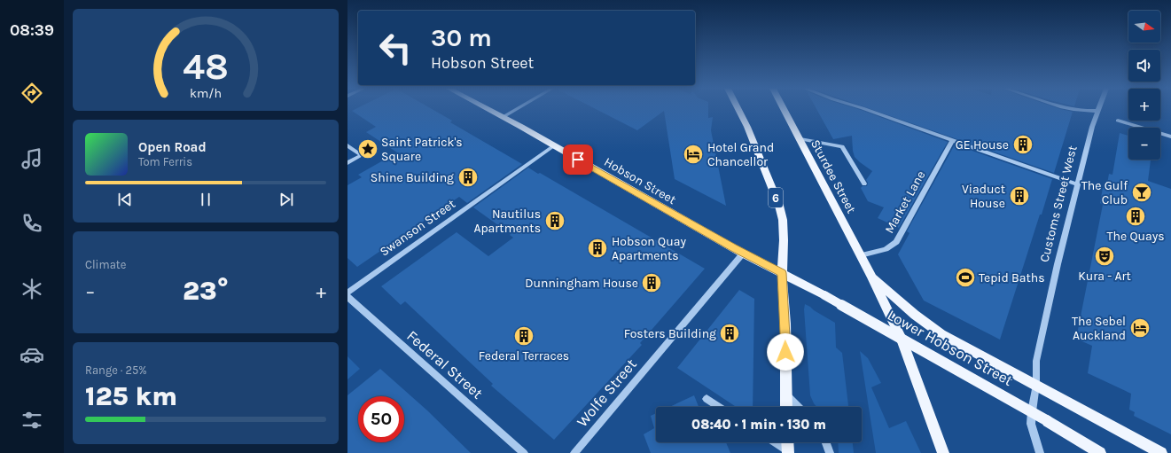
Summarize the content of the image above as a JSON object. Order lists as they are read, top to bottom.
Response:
{
  "streets": {
    "main road": [
      "Sturdee Street",
      "Hobson Street",
      "6",
      "Lower Hobson Street"
    ],
    "street": [
      "Market Lane",
      "Customs Street West",
      "Swanson Street",
      "Federal Street",
      "Wolfe Street"
    ]
  },
  "crossings": [
    ["Sturdee Street", "Market Lane"],
    ["Sturdee Street", "Lower Hobson Street"],
    ["Hobson Street", "6"],
    ["Hobson Street", "Swanson Street"],
    ["Hobson Street", "Lower Hobson Street"],
    ["Hobson Street", "Wolfe Street"],
    ["6", "Lower Hobson Street"],
    ["Customs Street West", "Lower Hobson Street"]
  ],
  "places": {
    "building": [
      "GE House",
      "Shine Building",
      "Viaduct House",
      "The Quays",
      "Nautilus Apartments",
      "Hobson Quay Apartments",
      "Dunningham House",
      "Fosters Building",
      "Federal Terraces"
    ],
    "place": ["Saint Patrick's Square"],
    "hotel": ["Hotel Grand Chancellor", "The Sebel Auckland"],
    "bar": ["The Gulf Club"],
    "theatre": ["Kura - Art"],
    "sports": ["Tepid Baths"]
  },
  "north": "right",
  "page": {
    "tabs": "08:39",
    "map_buttons": ["+", "−"],
    "turn": ["30 m", "Hobson Street"],
    "song": ["Open Road", "Tom Ferris"],
    "tile": [
      "Climate",
      ["Range · 25%", "125 km"]
    ],
    "heat": ["−", "23°", "+"],
    "limit": "50",
    "trip": "08:40 · 1 min · 130 m",
    "gauge": ["48", "km/h"]
  }
}
